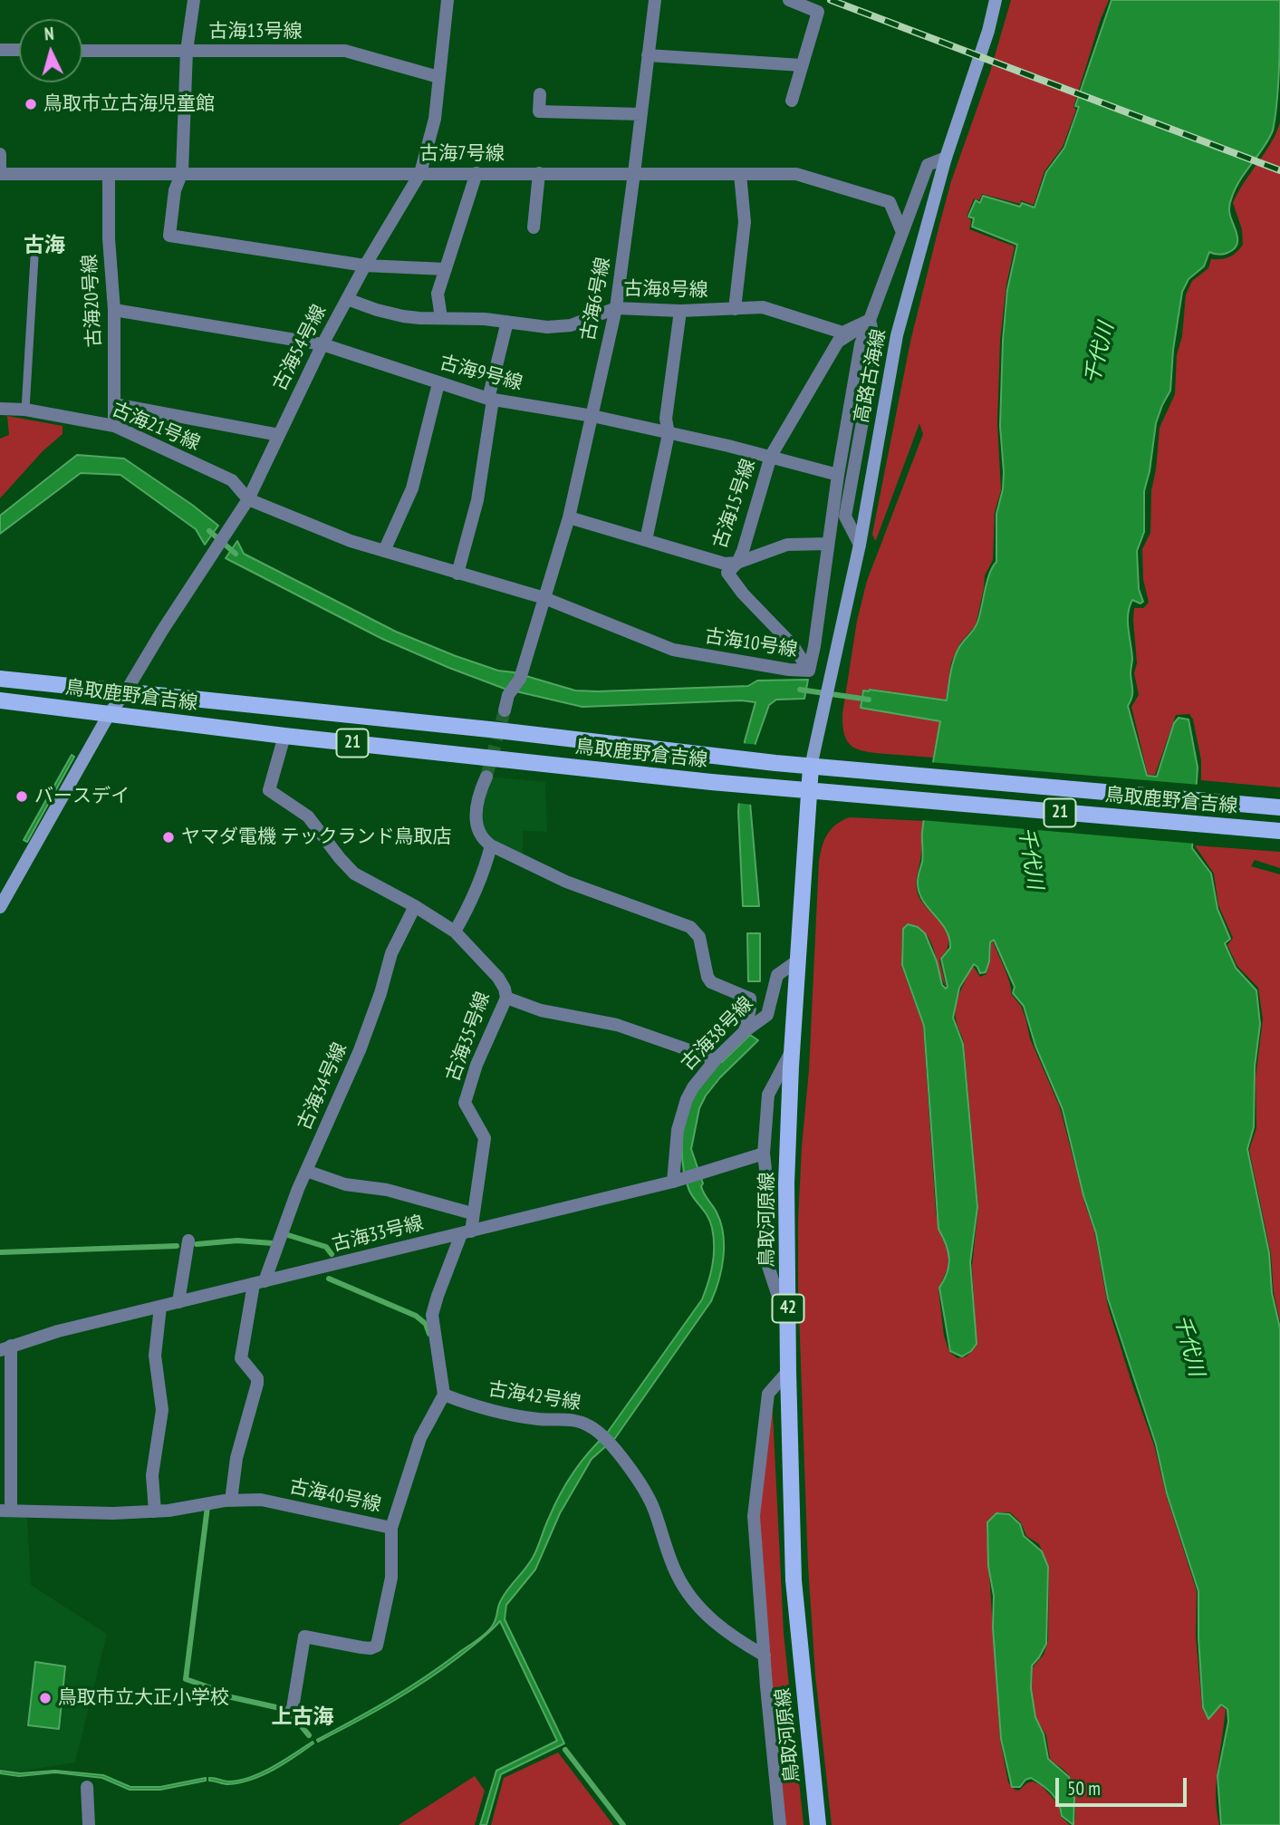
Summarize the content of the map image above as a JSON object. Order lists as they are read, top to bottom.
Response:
{
  "streets": {
    "main road": [
      "高路古海線",
      "鳥取鹿野倉吉線",
      "21",
      "鳥取河原線",
      "42"
    ],
    "street": [
      "古海13号線",
      "古海7号線",
      "古海8号線",
      "古海6号線",
      "古海20号線",
      "古海54号線",
      "古海9号線",
      "古海21号線",
      "古海15号線",
      "古海10号線",
      "古海38号線",
      "古海35号線",
      "古海34号線",
      "古海33号線",
      "古海42号線",
      "古海40号線"
    ]
  },
  "crossings": [
    ["古海13号線", "古海54号線"],
    ["古海7号線", "古海6号線"],
    ["古海7号線", "古海20号線"],
    ["古海7号線", "古海54号線"],
    ["古海7号線", "古海10号線"],
    ["古海8号線", "古海6号線"],
    ["古海8号線", "古海54号線"],
    ["古海8号線", "古海15号線"],
    ["古海8号線", "古海10号線"],
    ["古海6号線", "古海9号線"],
    ["古海6号線", "古海15号線"],
    ["古海6号線", "古海10号線"],
    ["古海20号線", "古海9号線"],
    ["古海20号線", "古海21号線"],
    ["古海54号線", "古海9号線"],
    ["古海54号線", "古海21号線"],
    ["古海54号線", "古海10号線"],
    ["古海54号線", "鳥取鹿野倉吉線"],
    ["古海9号線", "古海15号線"],
    ["古海9号線", "古海10号線"],
    ["高路古海線", "古海10号線"],
    ["高路古海線", "鳥取鹿野倉吉線"],
    ["高路古海線", "鳥取河原線"],
    ["古海21号線", "古海10号線"],
    ["古海15号線", "古海10号線"],
    ["鳥取鹿野倉吉線", "古海35号線"],
    ["鳥取鹿野倉吉線", "鳥取河原線"],
    ["古海38号線", "鳥取河原線"],
    ["古海38号線", "古海33号線"],
    ["古海35号線", "古海34号線"],
    ["古海35号線", "古海33号線"],
    ["古海34号線", "古海33号線"],
    ["古海34号線", "古海40号線"],
    ["古海42号線", "古海40号線"]
  ],
  "districts": ["古海", "上古海"],
  "water": ["千代川"],
  "places": [
    "鳥取市立古海児童館",
    "バースデイ",
    "ヤマダ電機 テックランド鳥取店",
    "鳥取市立大正小学校"
  ],
  "scale_bar": "50 m",
  "north": "top"
}
